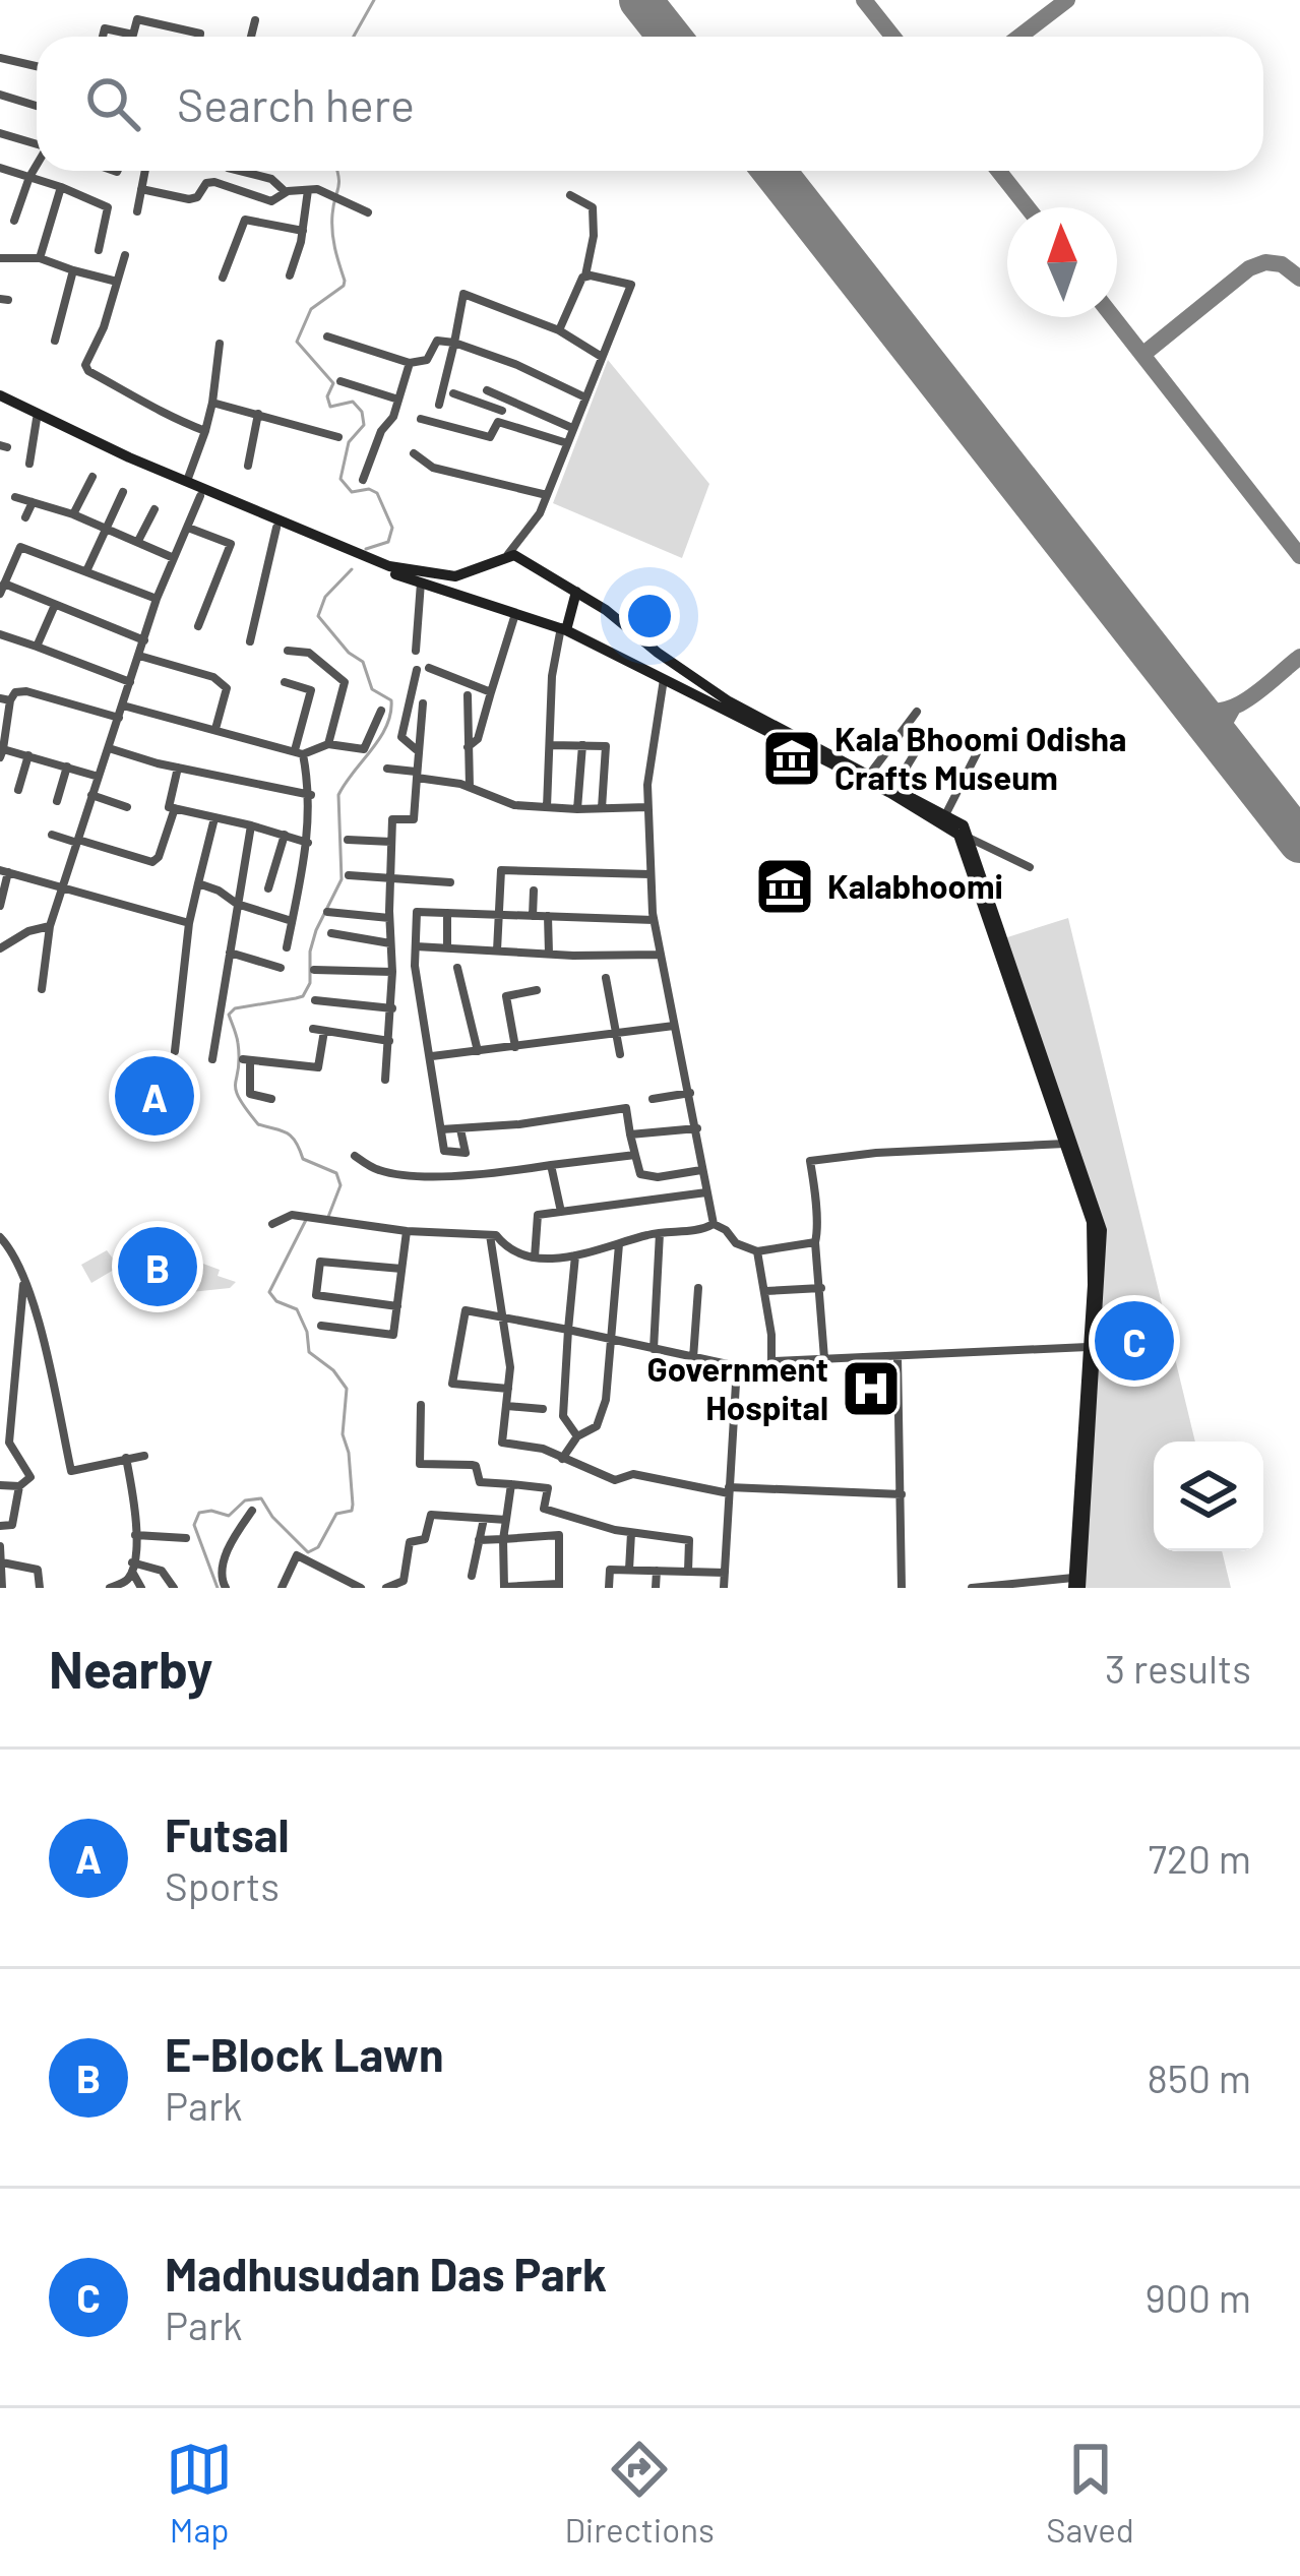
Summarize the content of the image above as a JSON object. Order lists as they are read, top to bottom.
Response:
{
  "places": {
    "museum": ["Kala Bhoomi Odisha Crafts Museum", "Kalabhoomi"],
    "hospital": ["Government Hospital"]
  },
  "north": "top",
  "page": {
    "search": "Search here",
    "pins": ["A", "B", "C"],
    "heading": ["Nearby", "3 results"],
    "list": [
      {
        "mark": "A",
        "name": "Futsal",
        "note": "Sports",
        "value": "720 m"
      },
      {
        "mark": "B",
        "name": "E-Block Lawn",
        "note": "Park",
        "value": "850 m"
      },
      {
        "mark": "C",
        "name": "Madhusudan Das Park",
        "note": "Park",
        "value": "900 m"
      }
    ],
    "nav": ["Map", "Directions", "Saved"]
  }
}
